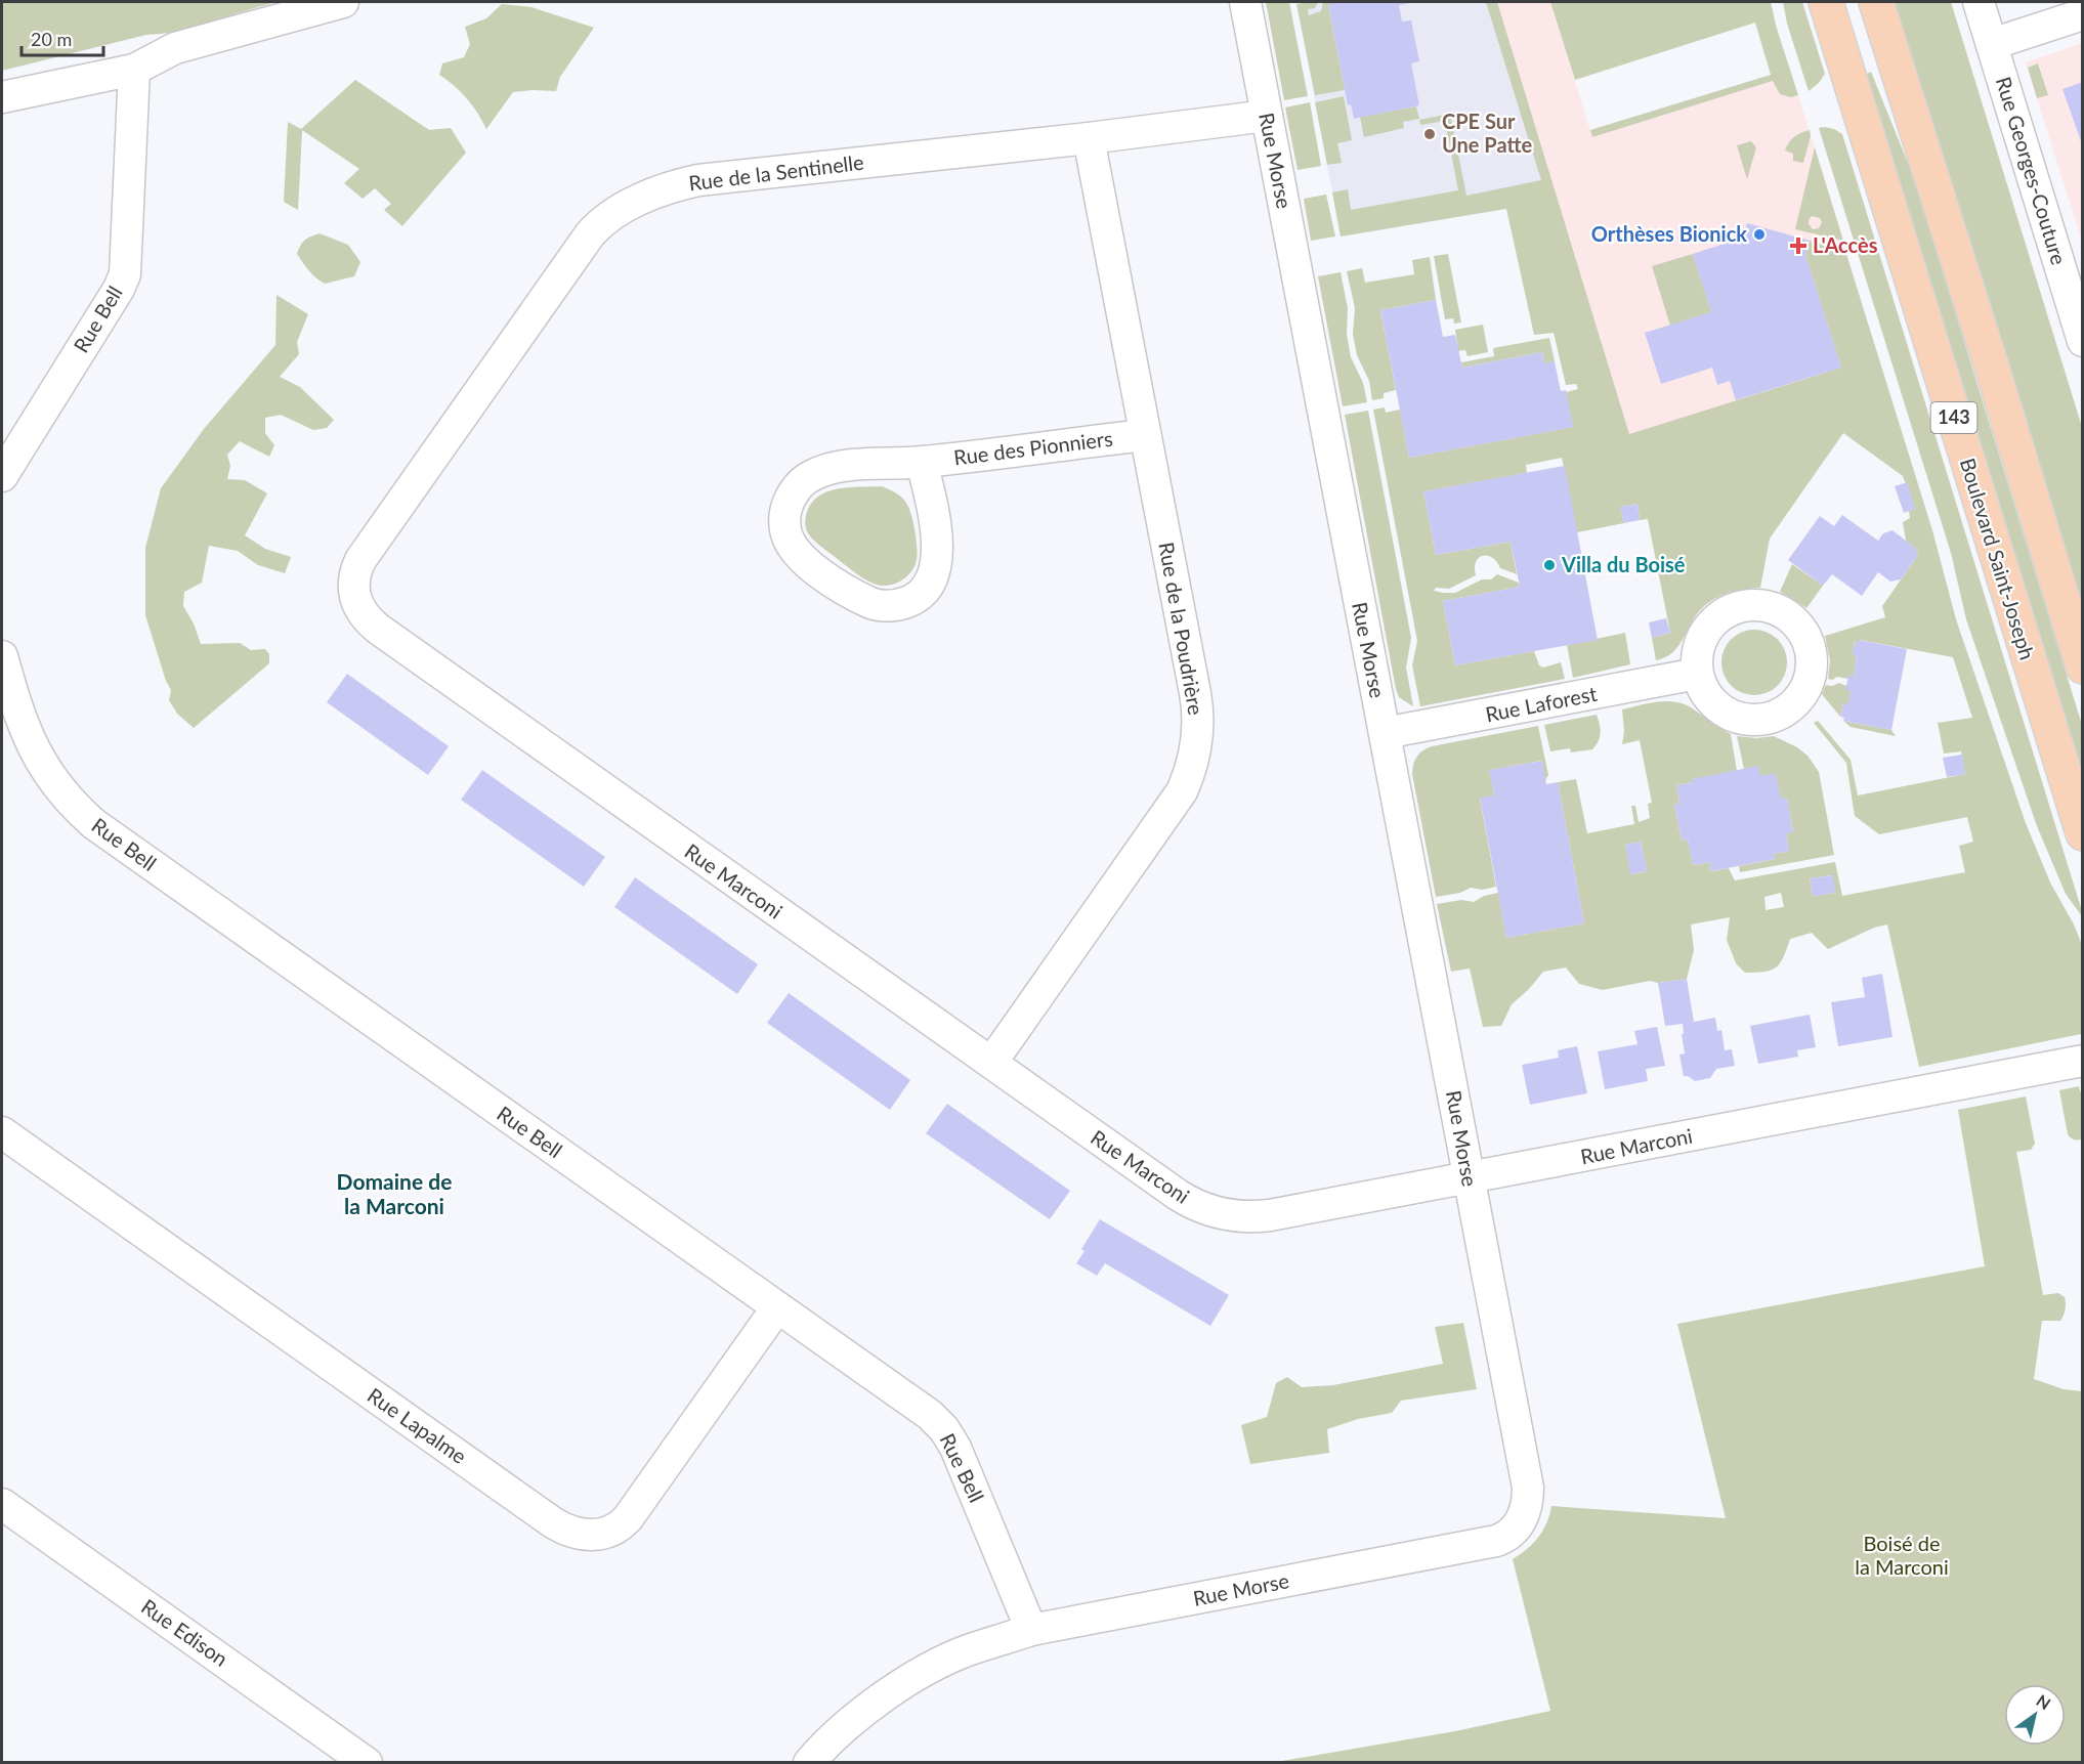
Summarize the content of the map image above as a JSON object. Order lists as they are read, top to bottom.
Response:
{
  "streets": {
    "main road": ["143", "Boulevard Saint-Joseph"],
    "street": [
      "Rue Morse",
      "Rue Georges-Couture",
      "Rue de la Sentinelle",
      "Rue Bell",
      "Rue des Pionniers",
      "Rue de la Poudrière",
      "Rue Laforest",
      "Rue Marconi",
      "Rue Lapalme",
      "Rue Edison"
    ]
  },
  "crossings": [
    ["Rue Morse", "Rue de la Sentinelle"],
    ["Rue Morse", "Rue Bell"],
    ["Rue Morse", "Rue Laforest"],
    ["Rue Morse", "Rue Marconi"],
    ["Rue de la Sentinelle", "Rue de la Poudrière"],
    ["Rue de la Sentinelle", "Rue Marconi"],
    ["Rue Bell", "Rue Lapalme"],
    ["Rue des Pionniers", "Rue de la Poudrière"],
    ["Rue de la Poudrière", "Rue Marconi"]
  ],
  "districts": ["Domaine de la Marconi"],
  "parks": ["Boisé de la Marconi"],
  "places": {
    "other": ["CPE Sur Une Patte", "Orthèses Bionick", "Villa du Boisé"],
    "health": ["L'Accès"]
  },
  "scale_bar": "20 m",
  "north": "top right"
}
